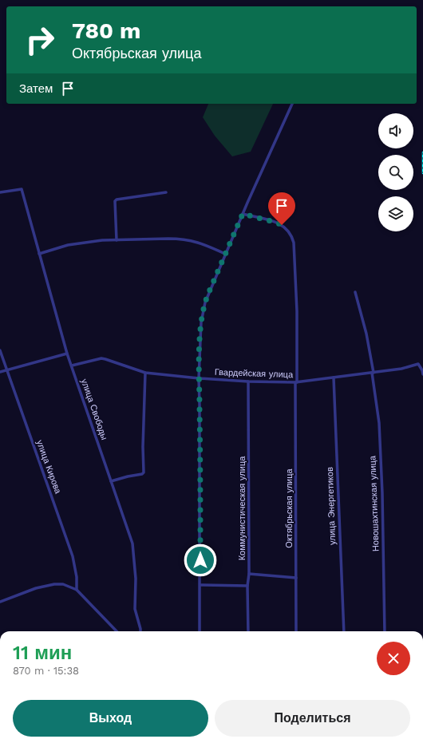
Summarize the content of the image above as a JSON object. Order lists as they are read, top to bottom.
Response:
{
  "streets": {
    "street": [
      "Гвардейская улица",
      "улица Свободы",
      "улица Кирова",
      "Новошахтинская улица",
      "улица Энергетиков",
      "Коммунистическая улица",
      "Октябрьская улица"
    ]
  },
  "crossings": [
    ["Гвардейская улица", "улица Свободы"],
    ["Гвардейская улица", "Новошахтинская улица"],
    ["Гвардейская улица", "улица Энергетиков"],
    ["Гвардейская улица", "Коммунистическая улица"],
    ["Гвардейская улица", "Октябрьская улица"]
  ],
  "page": {
    "turn": ["780 m", "Октябрьская улица"],
    "then": "Затем",
    "heading": ["11 мин", "870 m · 15:38"],
    "buttons": ["Выход", "Поделиться"]
  }
}
